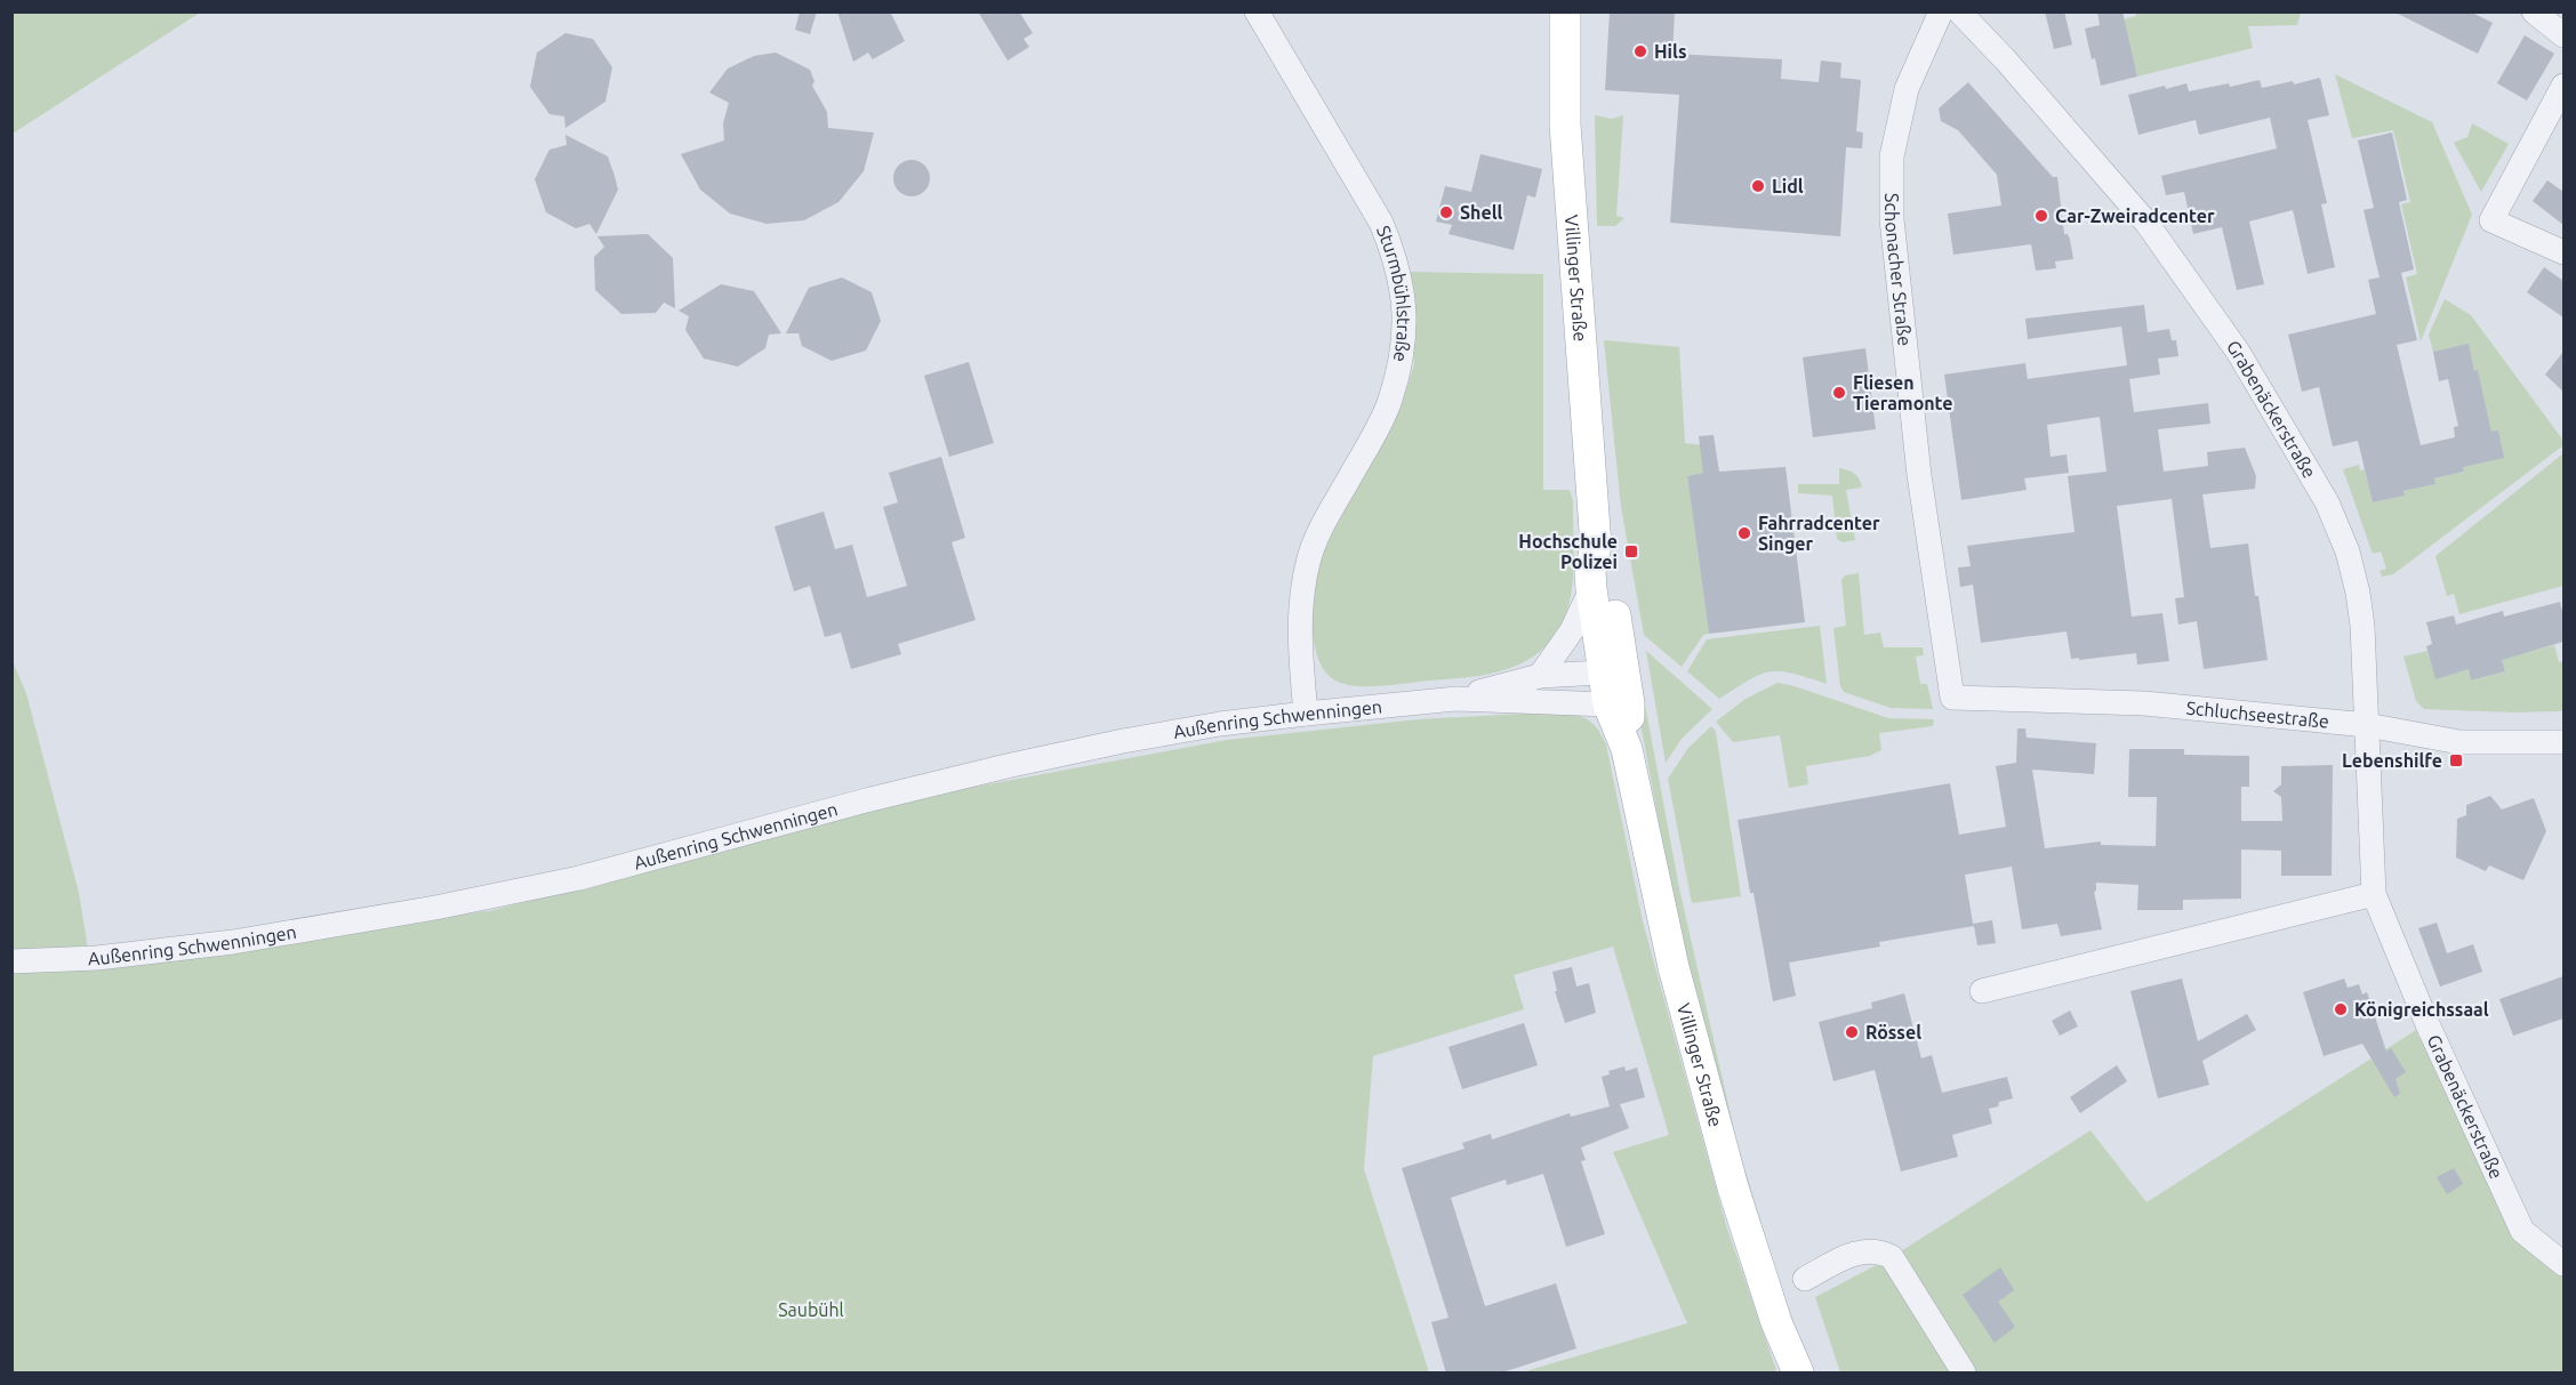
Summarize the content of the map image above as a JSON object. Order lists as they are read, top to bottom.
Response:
{
  "streets": {
    "main road": ["Villinger Straße"],
    "street": [
      "Schonacher Straße",
      "Sturmbühlstraße",
      "Grabenäckerstraße",
      "Schluchseestraße",
      "Außenring Schwenningen"
    ]
  },
  "crossings": [
    ["Schonacher Straße", "Schluchseestraße"],
    ["Villinger Straße", "Außenring Schwenningen"],
    ["Sturmbühlstraße", "Außenring Schwenningen"],
    ["Grabenäckerstraße", "Schluchseestraße"]
  ],
  "parks": ["Saubühl"],
  "places": {
    "other": [
      "Hils",
      "Lidl",
      "Shell",
      "Car-Zweiradcenter",
      "Fliesen Tieramonte",
      "Fahrradcenter Singer",
      "Königreichssaal",
      "Rössel"
    ],
    "transit": ["Hochschule Polizei", "Lebenshilfe"]
  }
}
